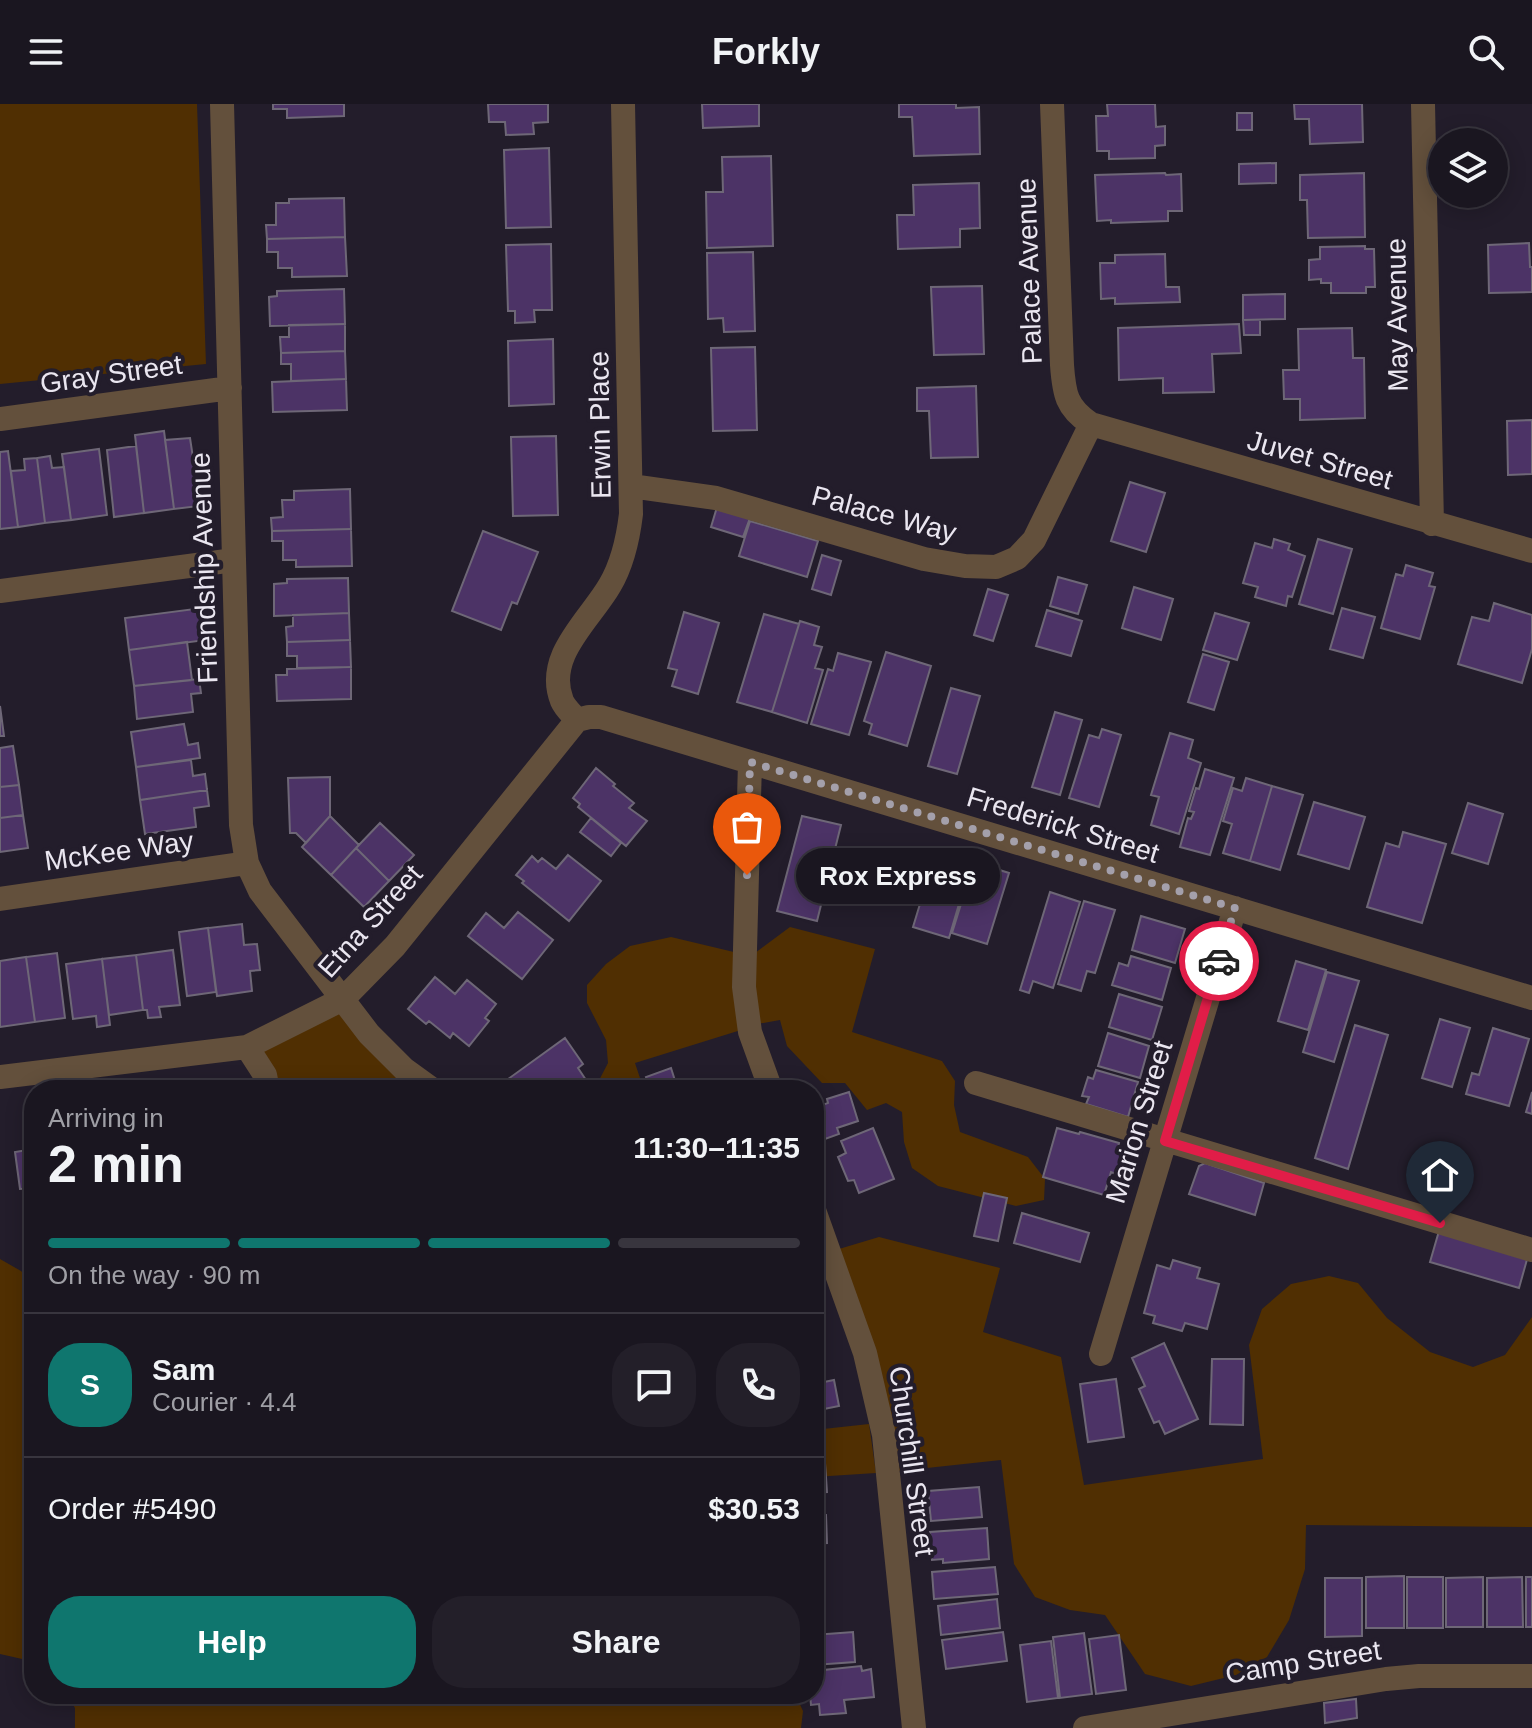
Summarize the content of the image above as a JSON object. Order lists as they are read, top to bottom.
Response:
{
  "streets": {
    "street": [
      "Palace Avenue",
      "May Avenue",
      "Gray Street",
      "Erwin Place",
      "Juvet Street",
      "Palace Way",
      "Friendship Avenue",
      "Frederick Street",
      "McKee Way",
      "Etna Street",
      "Marion Street",
      "Churchill Street",
      "Camp Street"
    ]
  },
  "crossings": [
    ["Palace Avenue", "Juvet Street"],
    ["Palace Avenue", "Palace Way"],
    ["May Avenue", "Juvet Street"],
    ["Gray Street", "Friendship Avenue"],
    ["Erwin Place", "Palace Way"],
    ["Erwin Place", "Frederick Street"],
    ["Erwin Place", "Etna Street"],
    ["Juvet Street", "Palace Way"],
    ["Friendship Avenue", "McKee Way"],
    ["Friendship Avenue", "Etna Street"],
    ["Frederick Street", "Etna Street"],
    ["Frederick Street", "Marion Street"]
  ],
  "places": ["Rox Express"],
  "page": {
    "header": "Forkly",
    "bubble": "Rox Express",
    "heading": ["2 min", "Arriving in", "11:30–11:35"],
    "panel": [
      "Sam",
      "Courier · 4.4",
      "Order #5490",
      "$30.53"
    ],
    "bar": "On the way · 90 m",
    "round": "S",
    "buttons": ["Help", "Share"]
  }
}
